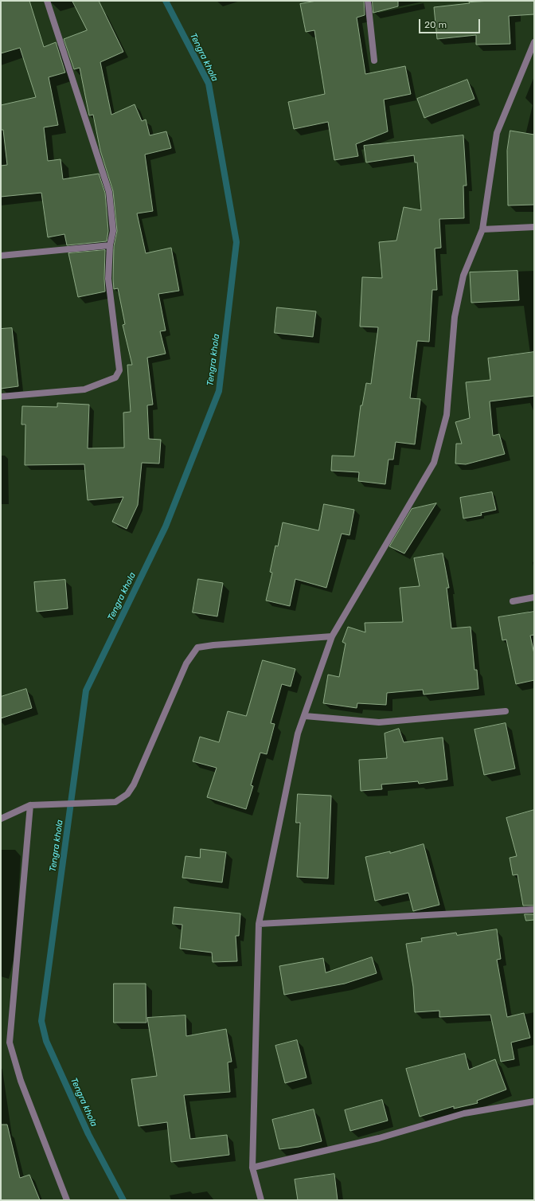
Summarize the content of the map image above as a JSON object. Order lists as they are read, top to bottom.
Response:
{
  "water": ["Tengra khola"],
  "scale_bar": "20 m"
}
